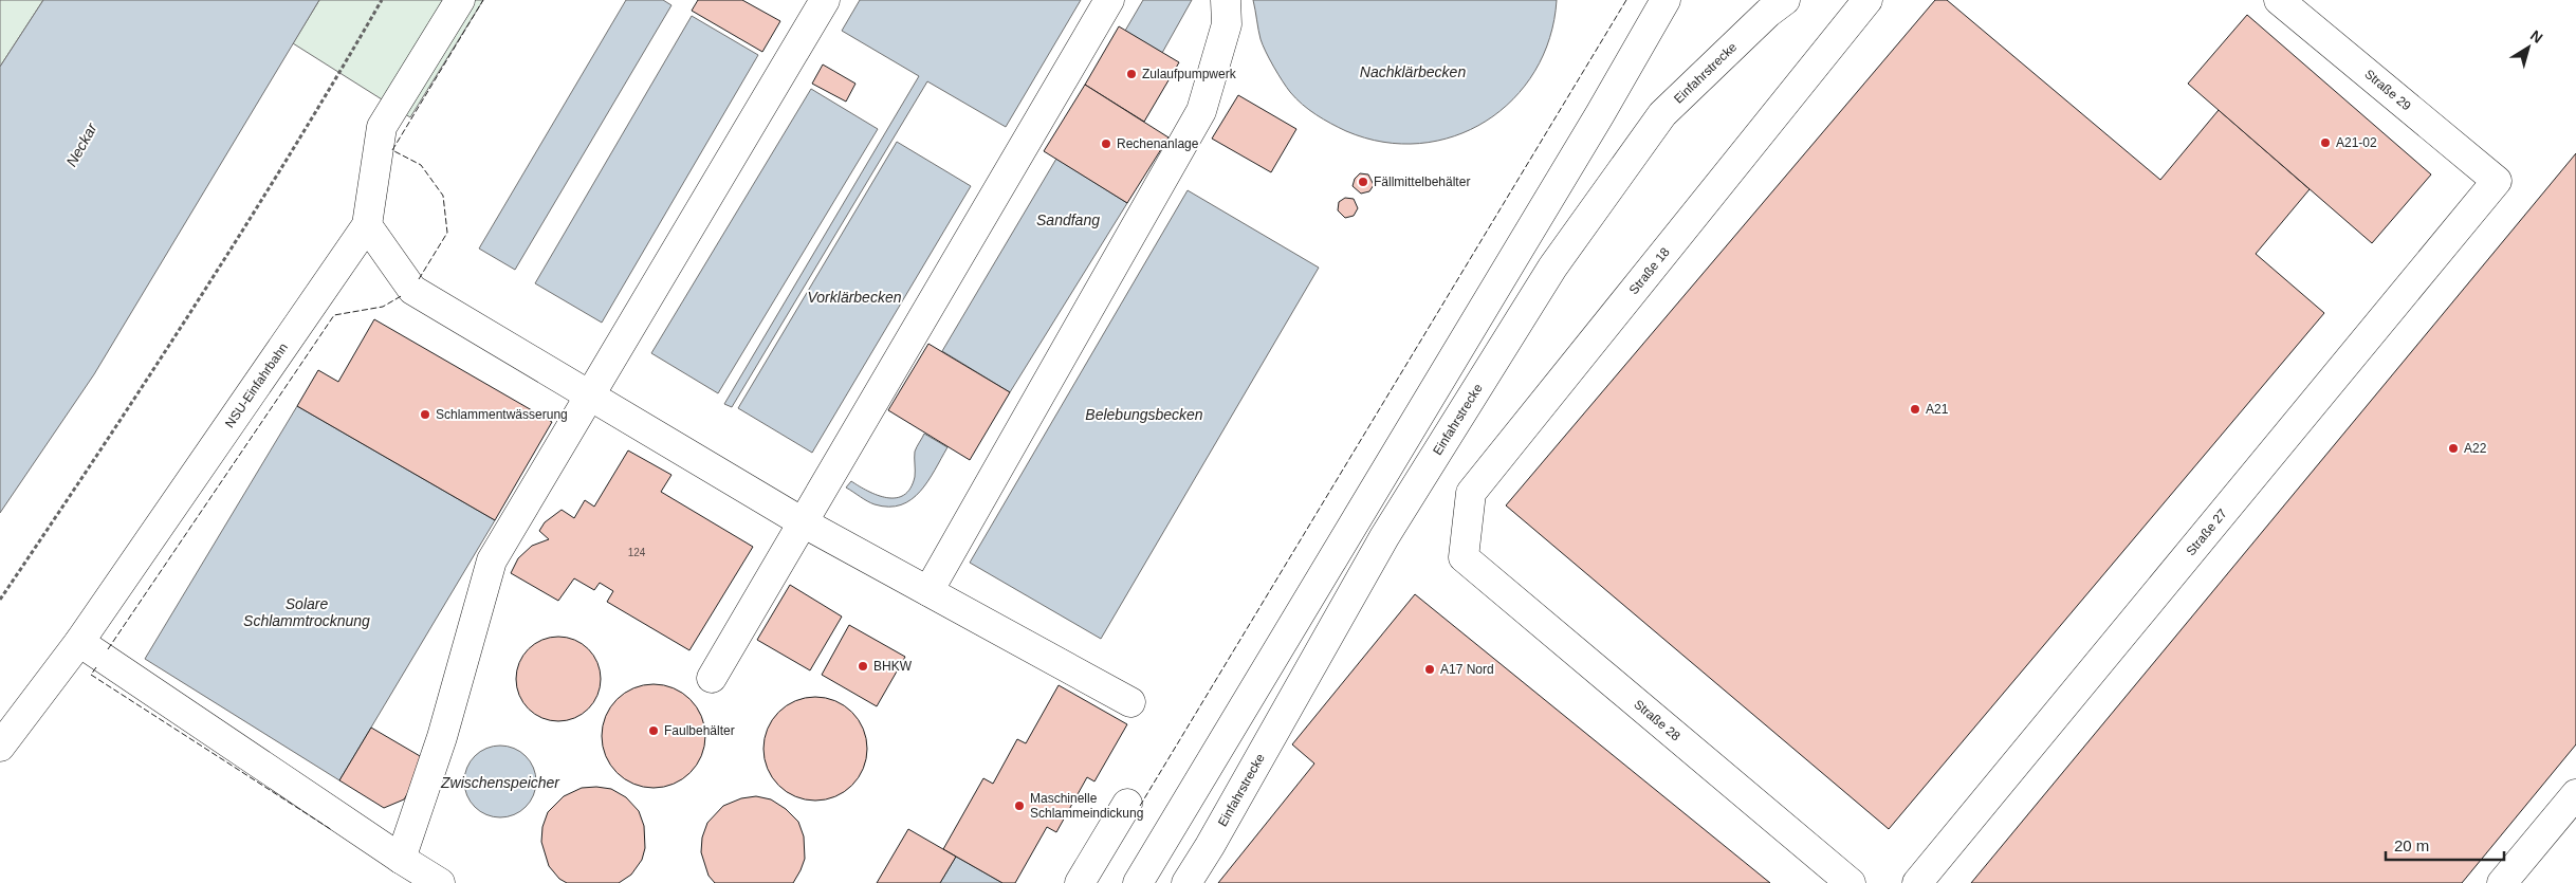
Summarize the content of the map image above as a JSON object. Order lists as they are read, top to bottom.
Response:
{
  "streets": {
    "street": [
      "Einfahrstrecke",
      "Straße 29",
      "Straße 18",
      "NSU-Einfahrbahn",
      "Straße 27",
      "Straße 28"
    ]
  },
  "crossings": [
    ["Straße 29", "Straße 27"],
    ["Straße 18", "Straße 28"]
  ],
  "water": [
    "Nachklärbecken",
    "Neckar",
    "Sandfang",
    "Vorklärbecken",
    "Belebungsbecken",
    "Solare Schlammtrocknung",
    "Zwischenspeicher"
  ],
  "places": [
    "Zulaufpumpwerk",
    "A21-02",
    "Rechenanlage",
    "Fällmittelbehälter",
    "A21",
    "Schlammentwässerung",
    "A22",
    "BHKW",
    "A17 Nord",
    "Faulbehälter",
    "Maschinelle Schlammeindickung"
  ],
  "house_numbers": ["124"],
  "scale_bar": "20 m",
  "north": "top right"
}
